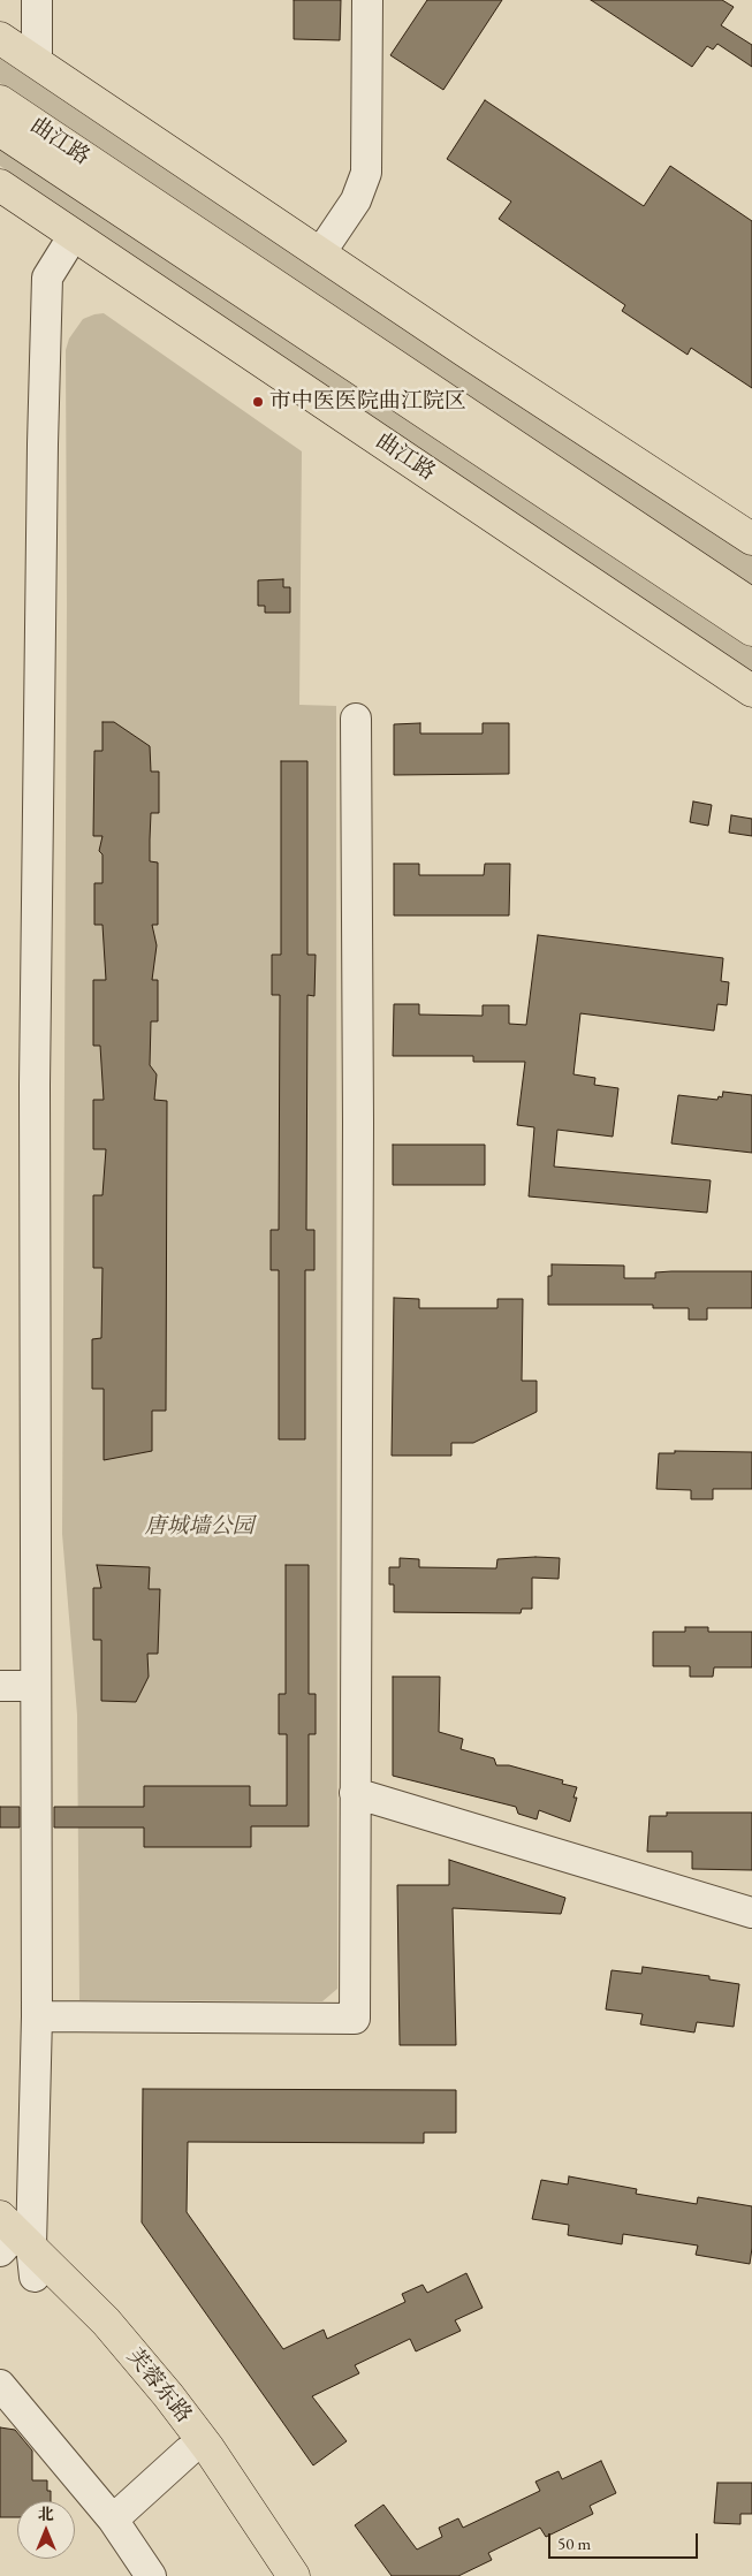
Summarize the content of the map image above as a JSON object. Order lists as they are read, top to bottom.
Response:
{
  "streets": {
    "main road": ["曲江路", "芙蓉东路"]
  },
  "parks": ["唐城墙公园"],
  "places": ["市中医医院曲江院区"],
  "scale_bar": "50 m",
  "north": "top"
}
